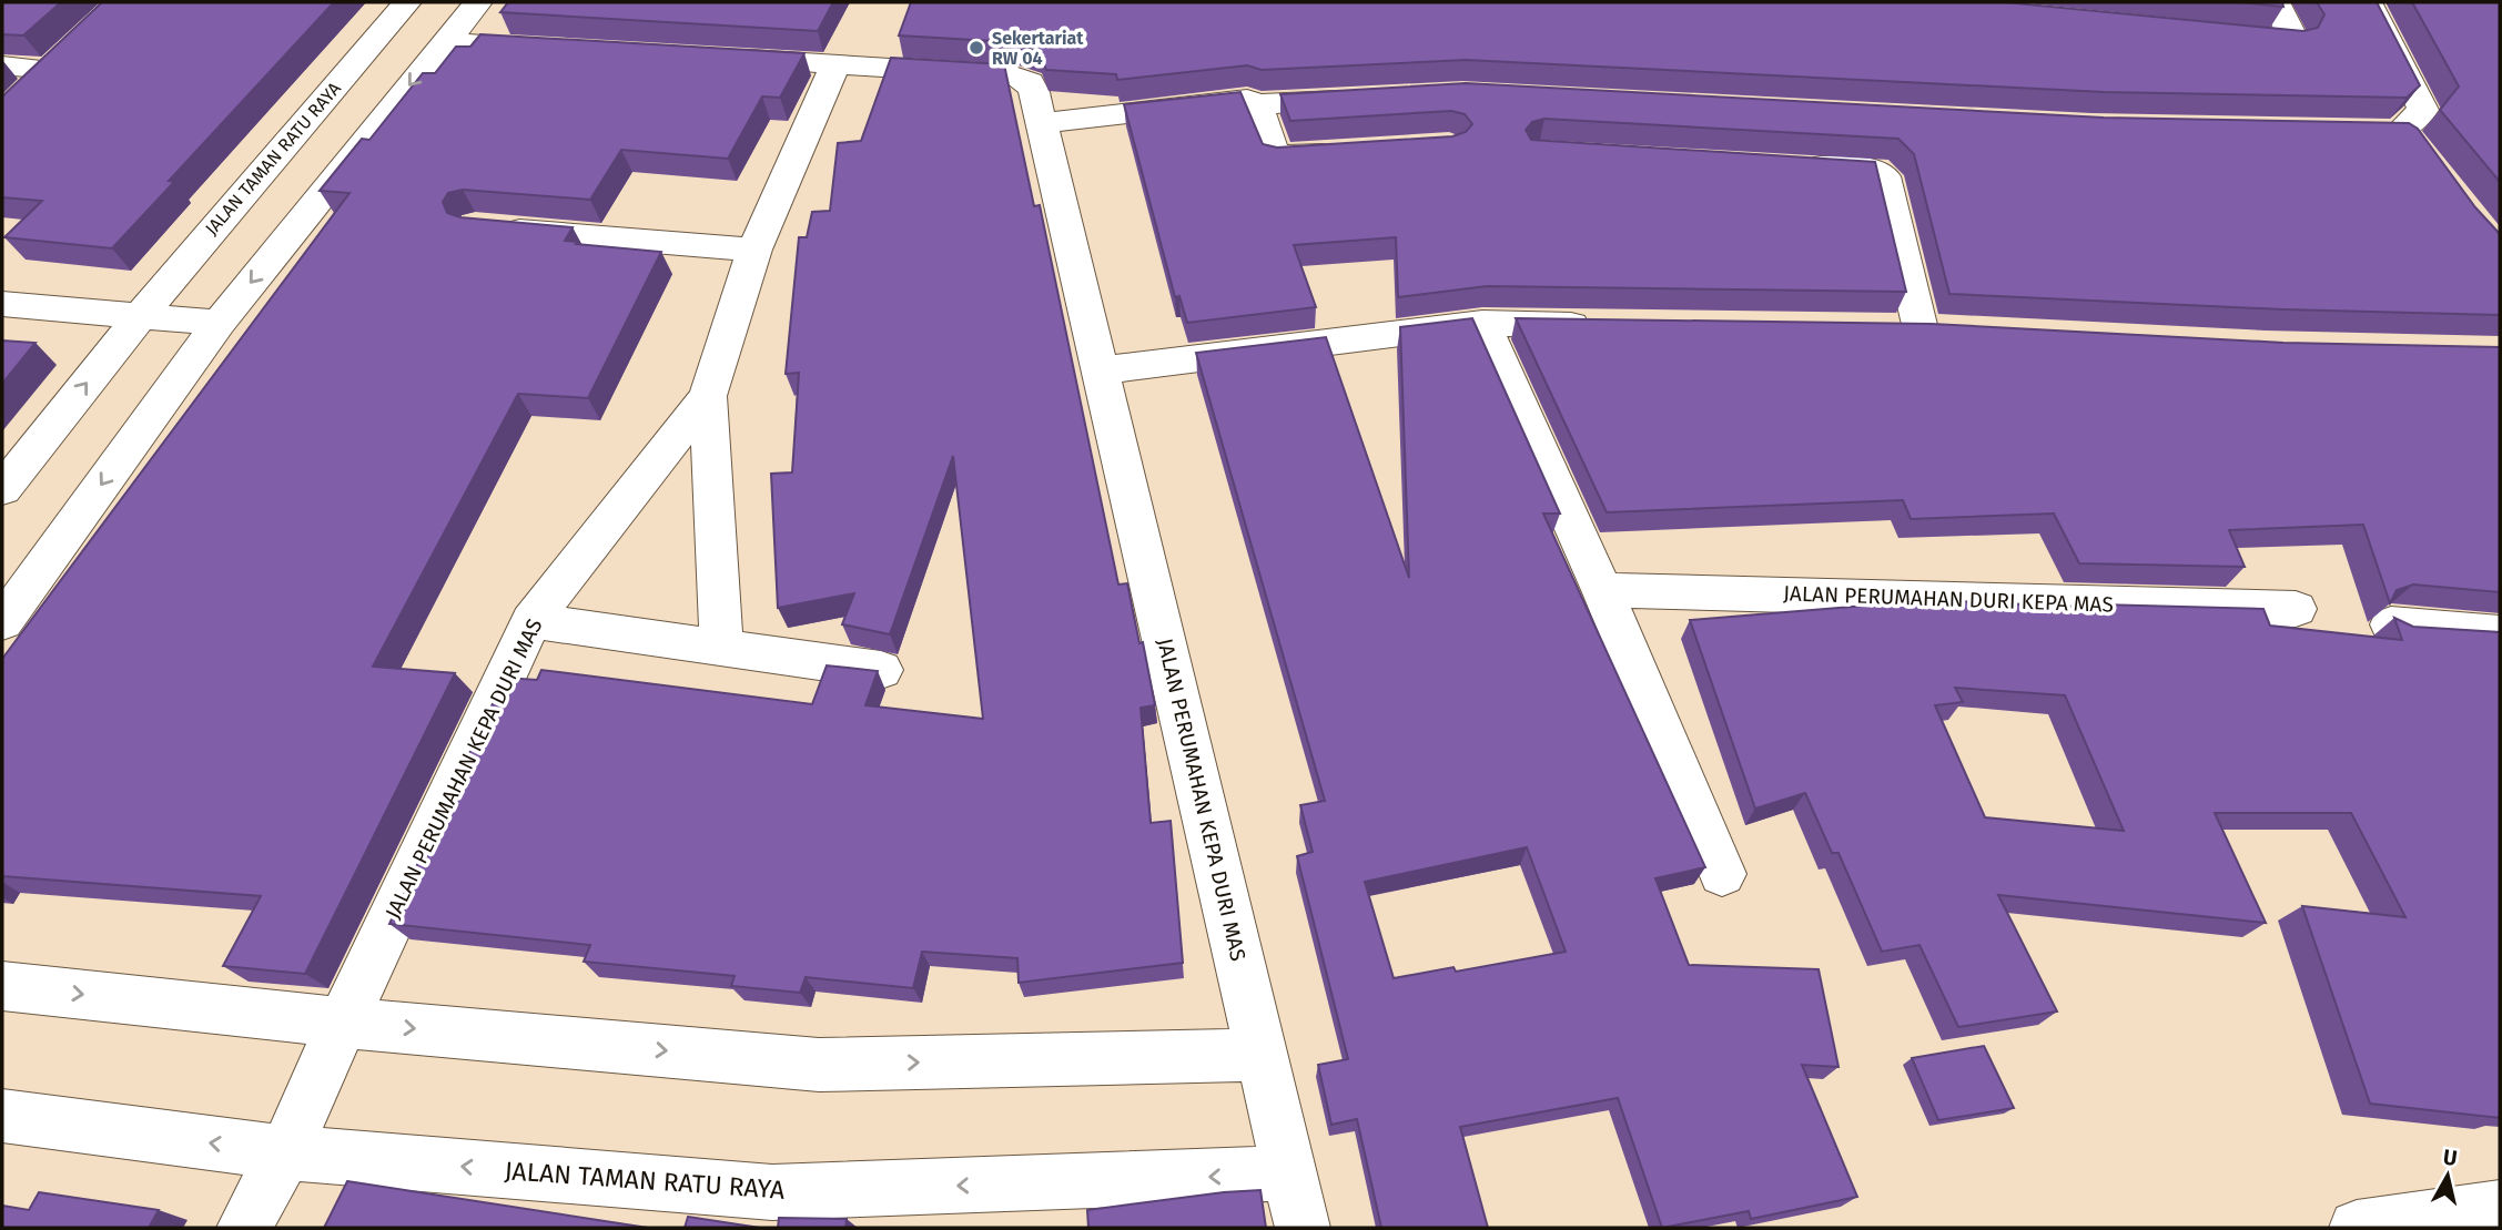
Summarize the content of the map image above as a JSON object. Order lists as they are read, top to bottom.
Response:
{
  "streets": {
    "street": ["JALAN TAMAN RATU RAYA", "JALAN PERUMAHAN DURI KEPA MAS", "JALAN PERUMAHAN KEPA DURI MAS"]
  },
  "crossings": [
    ["JALAN TAMAN RATU RAYA", "JALAN PERUMAHAN KEPA DURI MAS"]
  ],
  "places": ["Sekertariat RW 04"],
  "north": "top"
}
